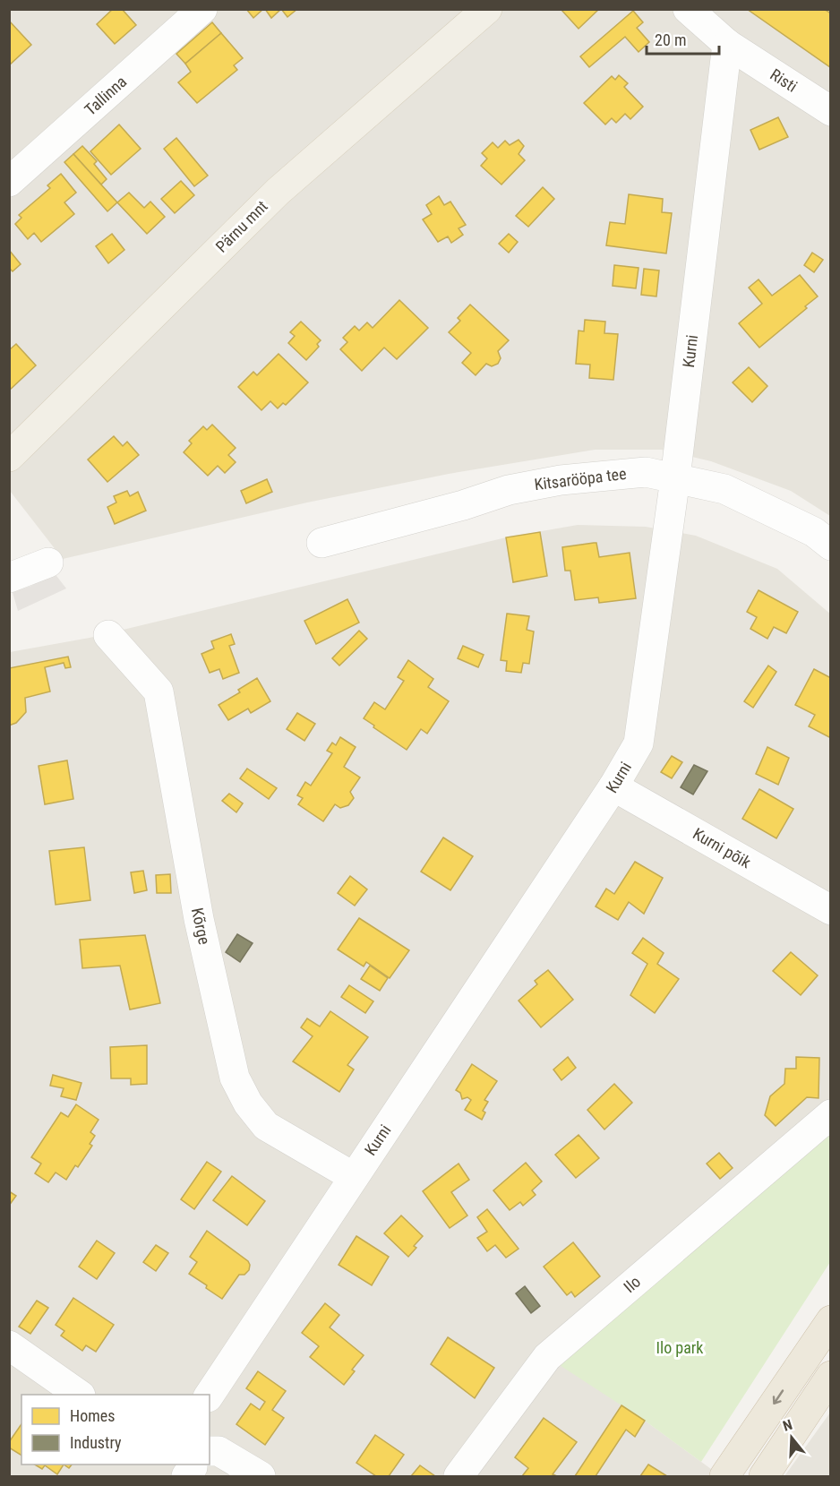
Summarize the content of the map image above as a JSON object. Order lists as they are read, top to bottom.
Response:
{
  "streets": {
    "main road": ["Pärnu mnt"],
    "street": [
      "Risti",
      "Tallinna",
      "Kurni",
      "Kitsarööpa tee",
      "Kurni põik",
      "Kõrge",
      "Ilo"
    ]
  },
  "crossings": [
    ["Risti", "Kurni"],
    ["Kurni", "Kitsarööpa tee"],
    ["Kurni", "Kurni põik"],
    ["Kurni", "Kõrge"]
  ],
  "parks": ["Ilo park"],
  "legend": ["Homes", "Industry"],
  "scale_bar": "20 m",
  "north": "top"
}
